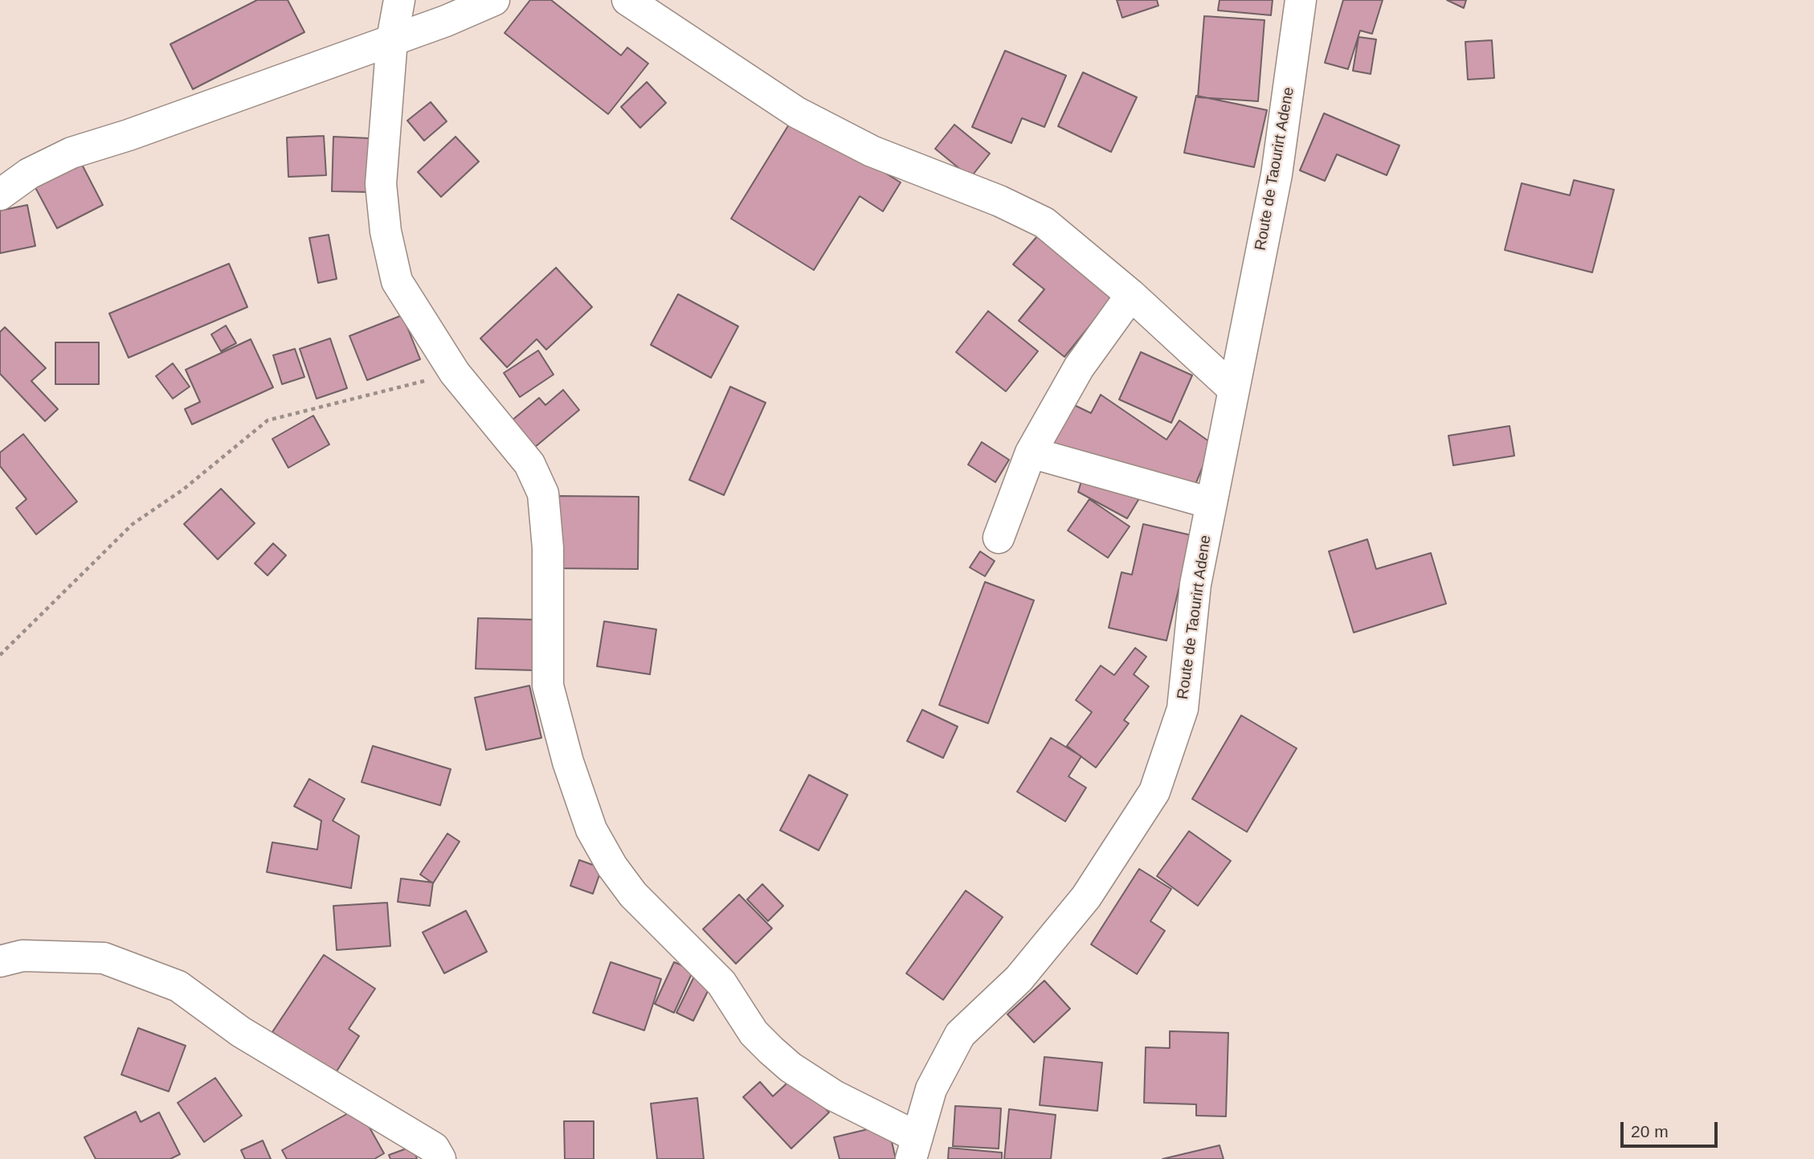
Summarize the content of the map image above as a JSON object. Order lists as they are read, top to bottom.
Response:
{
  "streets": {
    "street": ["Route de Taourirt Adene"]
  },
  "scale_bar": "20 m"
}
